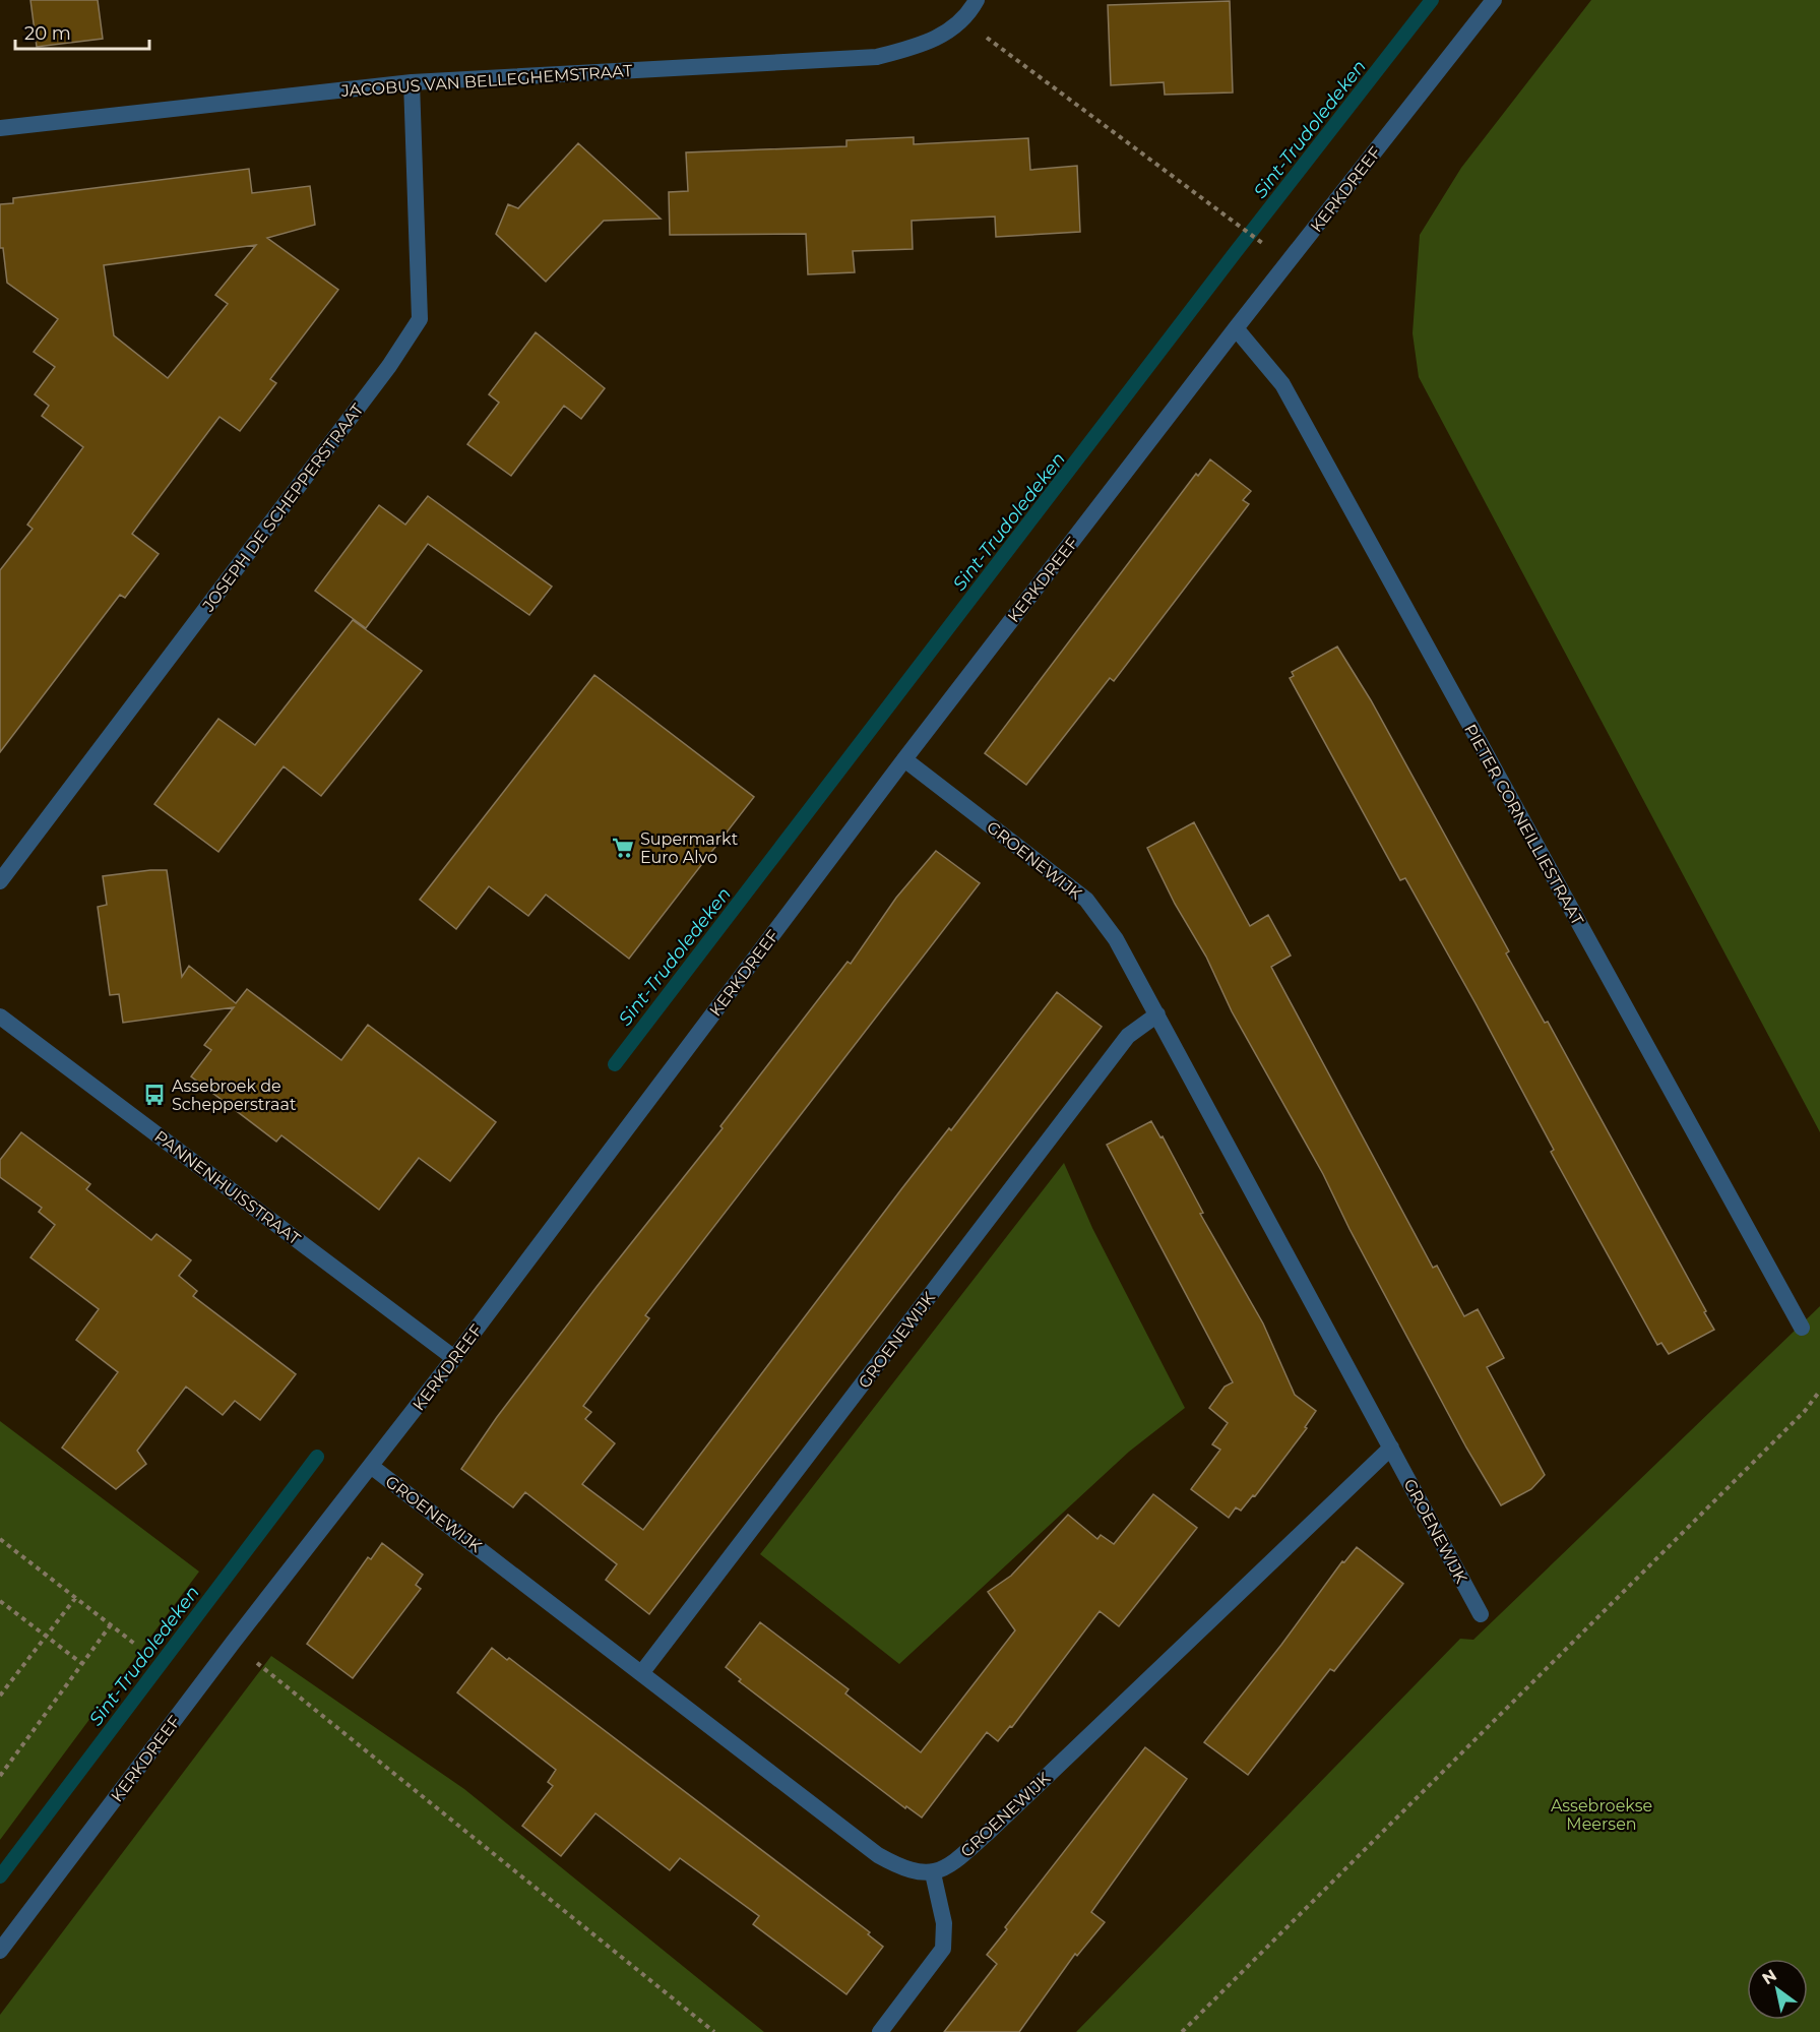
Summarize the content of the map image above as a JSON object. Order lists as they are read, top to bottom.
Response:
{
  "streets": {
    "street": [
      "JACOBUS VAN BELLEGHEMSTRAAT",
      "KERKDREEF",
      "JOSEPH DE SCHEPPERSTRAAT",
      "PIETER CORNEILLIESTRAAT",
      "GROENEWIJK",
      "PANNENHUISSTRAAT"
    ]
  },
  "crossings": [
    ["JACOBUS VAN BELLEGHEMSTRAAT", "JOSEPH DE SCHEPPERSTRAAT"],
    ["KERKDREEF", "PIETER CORNEILLIESTRAAT"],
    ["KERKDREEF", "GROENEWIJK"],
    ["KERKDREEF", "PANNENHUISSTRAAT"]
  ],
  "water": ["Sint-Trudoledeken"],
  "parks": ["Assebroekse Meersen"],
  "places": {
    "supermarket": ["Supermarkt Euro Alvo"],
    "bus stop": ["Assebroek de Schepperstraat"]
  },
  "scale_bar": "20 m",
  "north": "top left"
}
